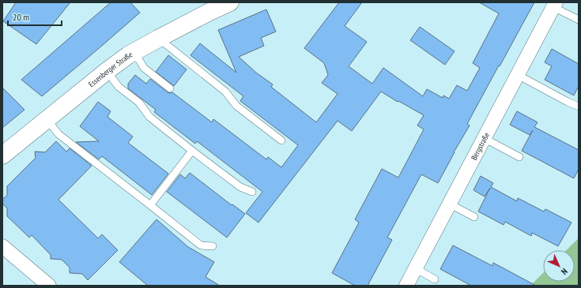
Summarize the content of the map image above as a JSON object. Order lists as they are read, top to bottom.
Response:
{
  "streets": {
    "street": ["Essenberger Straße", "Bergstraße"]
  },
  "scale_bar": "20 m",
  "north": "bottom right"
}
